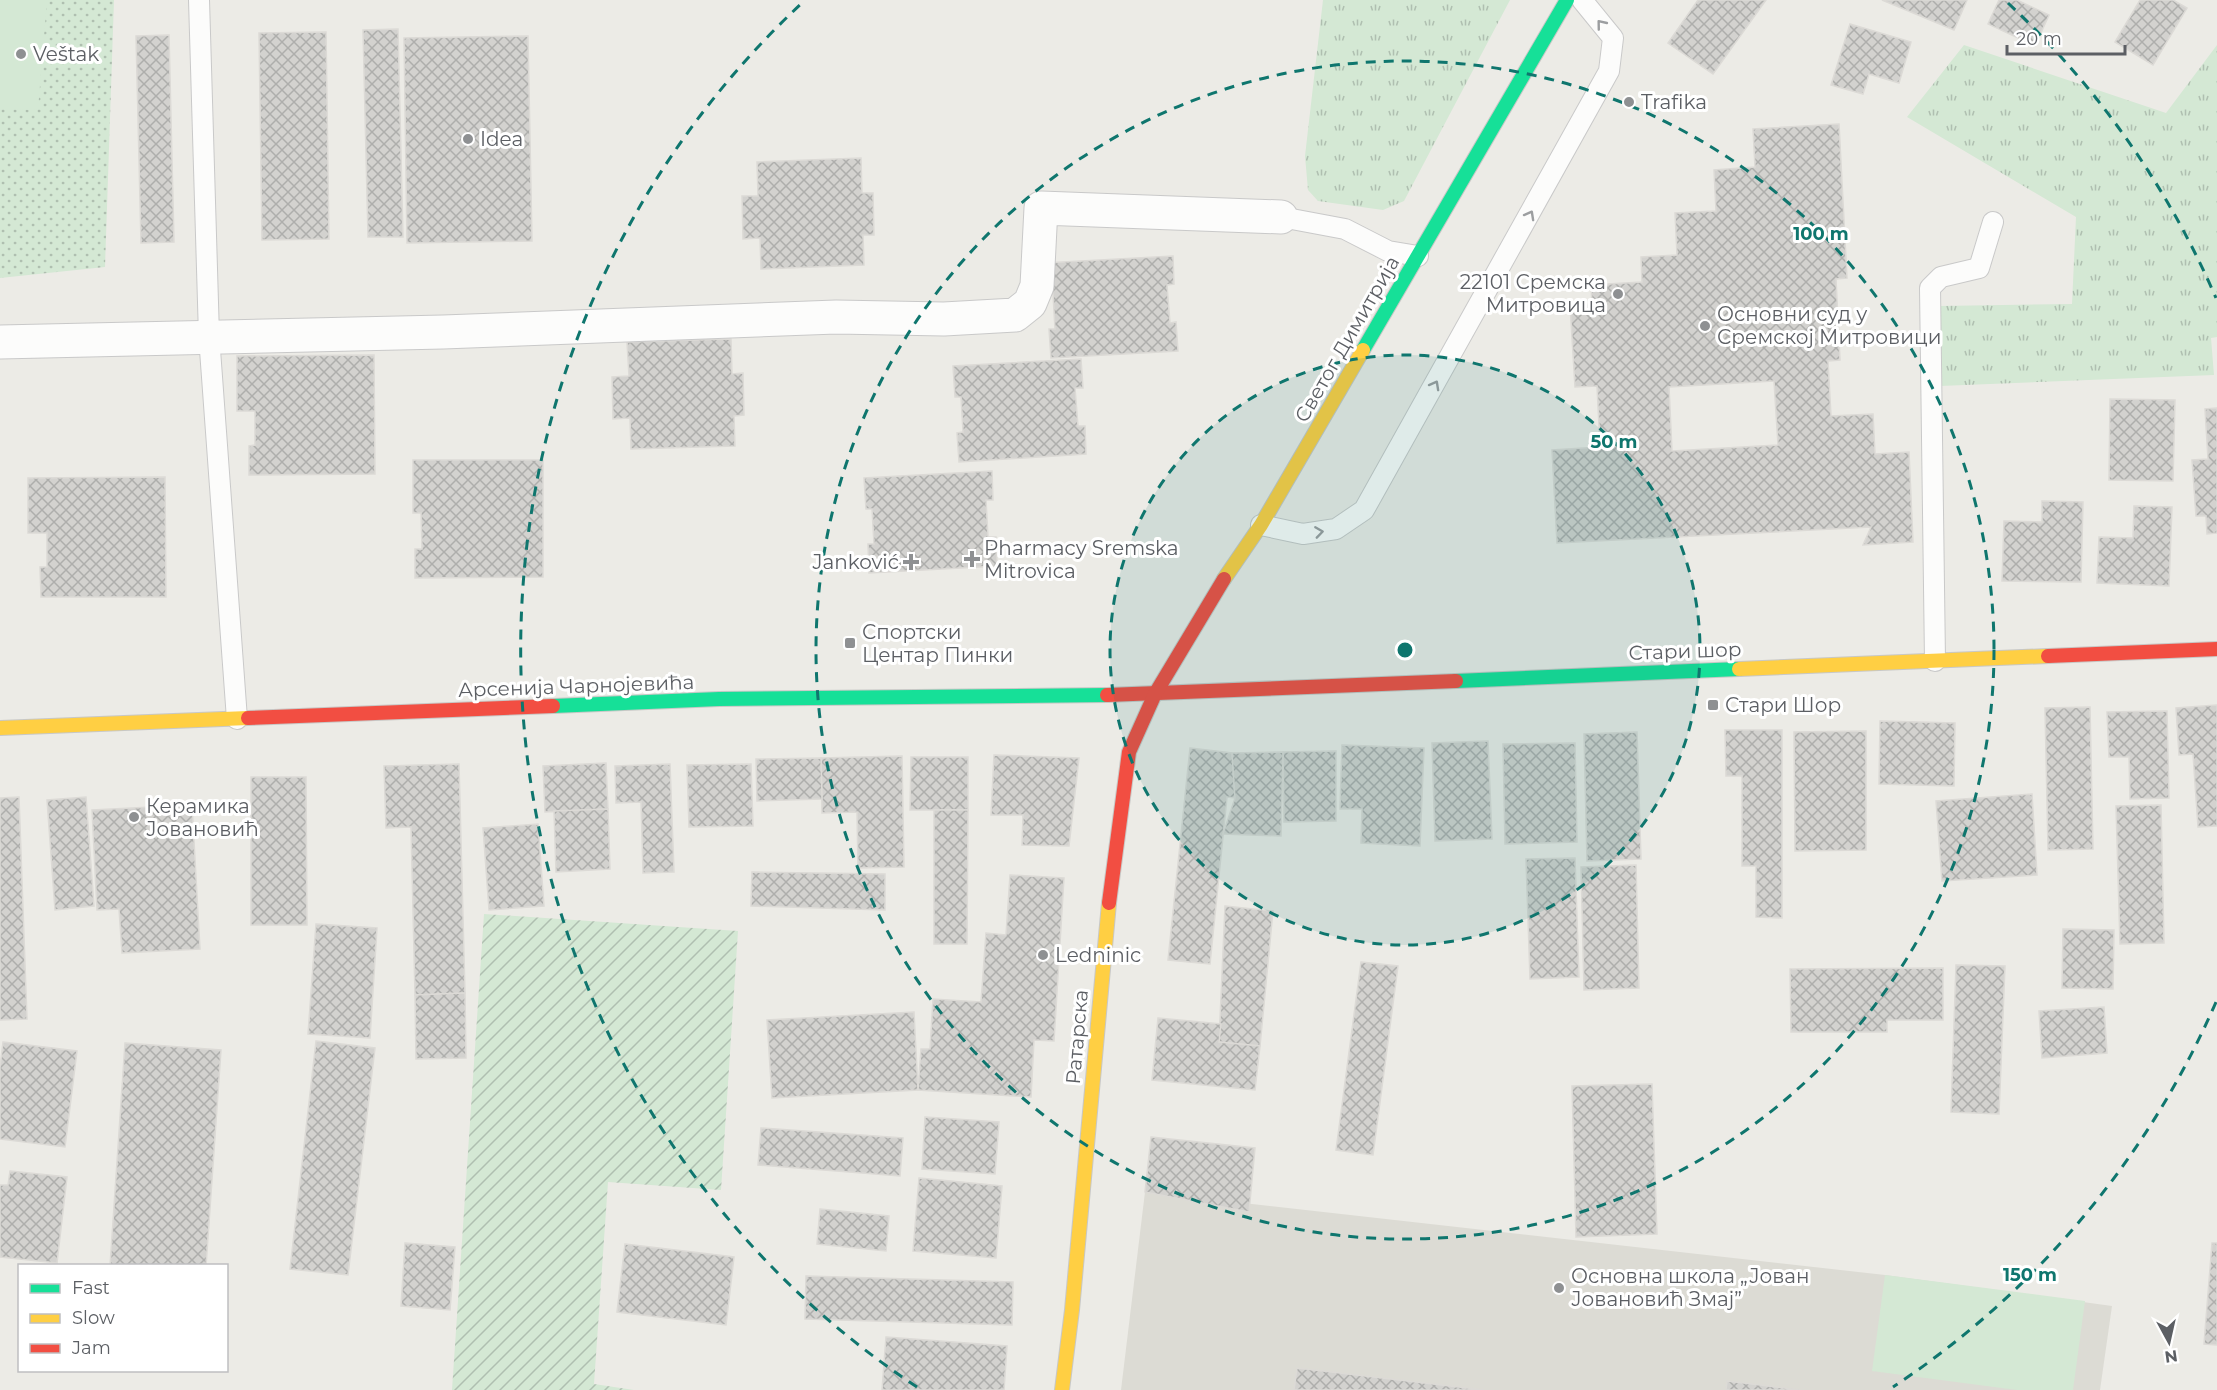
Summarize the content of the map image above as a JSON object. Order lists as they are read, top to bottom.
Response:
{
  "streets": {
    "main road": [
      "Светог Димитрија",
      "Стари шор",
      "Арсенија Чарнојевића",
      "Ратарска"
    ]
  },
  "crossings": [
    ["Светог Димитрија", "Стари шор"],
    ["Светог Димитрија", "Арсенија Чарнојевића"],
    ["Светог Димитрија", "Ратарска"],
    ["Стари шор", "Арсенија Чарнојевића"],
    ["Стари шор", "Ратарска"],
    ["Арсенија Чарнојевића", "Ратарска"]
  ],
  "places": {
    "other": [
      "Veštak",
      "Trafika",
      "Idea",
      "22101 Сремска Митровица",
      "Основни суд у Сремској Митровици",
      "Керамика Јовановић",
      "Ledninic",
      "Основна школа „Јован Јовановић Змај”"
    ],
    "health": ["Pharmacy Sremska Mitrovica", "Janković"],
    "transit": ["Спортски Центар Пинки", "Стари Шор"]
  },
  "legend": ["Fast", "Slow", "Jam"],
  "scale_bar": "20 m",
  "north": "bottom",
  "rings": ["100 m", "50 m", "150 m"]
}
